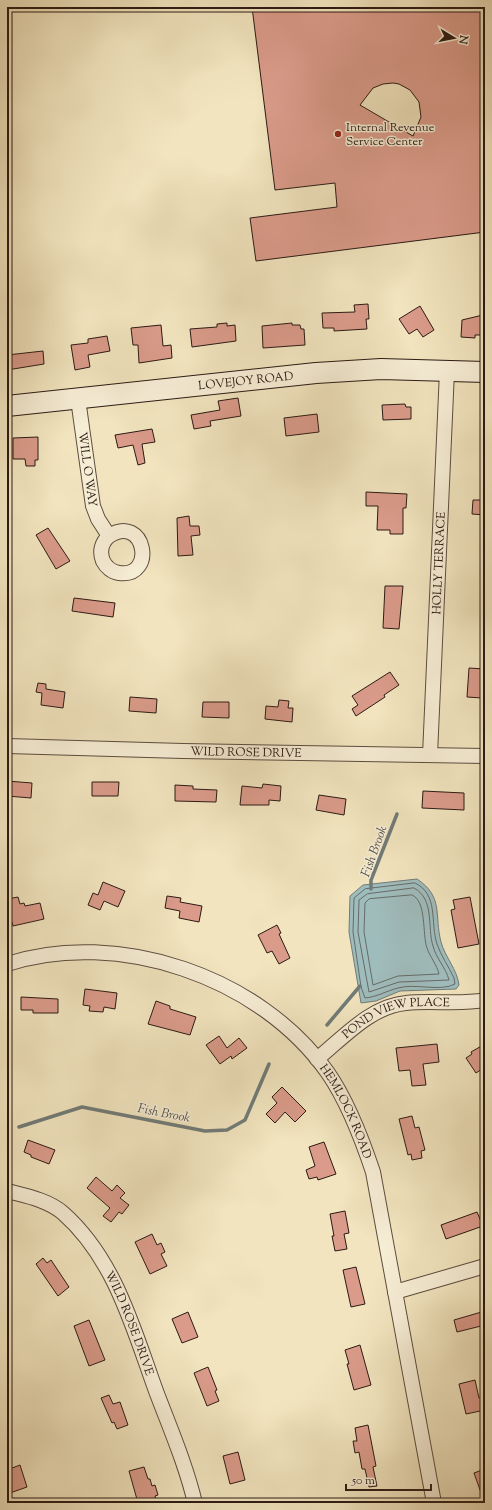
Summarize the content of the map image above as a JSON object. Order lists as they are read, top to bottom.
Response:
{
  "streets": {
    "main road": ["LOVEJOY ROAD"],
    "street": [
      "WILL O WAY",
      "HOLLY TERRACE",
      "WILD ROSE DRIVE",
      "POND VIEW PLACE",
      "HEMLOCK ROAD"
    ]
  },
  "crossings": [
    ["LOVEJOY ROAD", "WILL O WAY"],
    ["LOVEJOY ROAD", "HOLLY TERRACE"],
    ["HOLLY TERRACE", "WILD ROSE DRIVE"],
    ["POND VIEW PLACE", "HEMLOCK ROAD"]
  ],
  "water": ["Fish Brook"],
  "places": ["Internal Revenue Service Center"],
  "scale_bar": "50 m",
  "north": "right"
}
